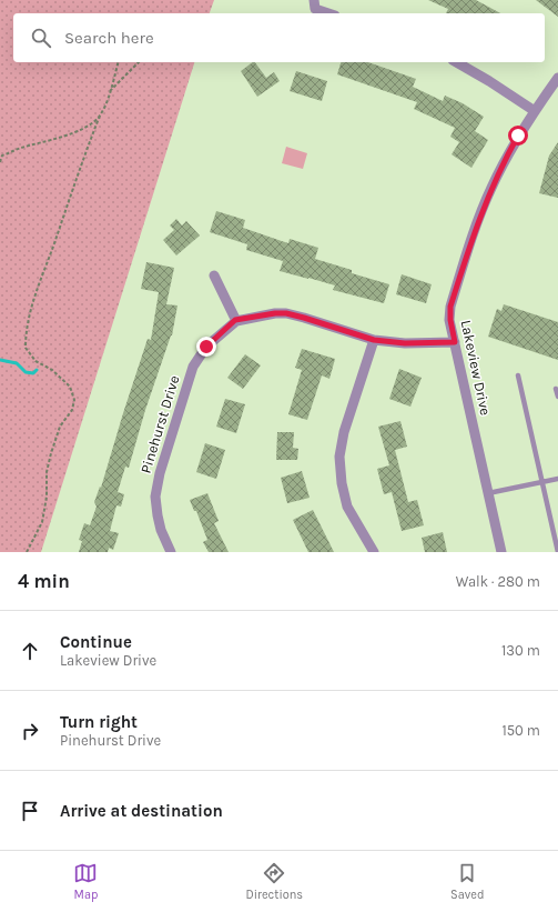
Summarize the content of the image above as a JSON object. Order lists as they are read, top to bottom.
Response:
{
  "streets": {
    "street": ["Lakeview Drive", "Pinehurst Drive"]
  },
  "page": {
    "search": "Search here",
    "heading": ["4 min", "Walk · 280 m"],
    "list": [
      ["Continue", "Lakeview Drive", "130 m"],
      ["Turn right", "Pinehurst Drive", "150 m"],
      "Arrive at destination"
    ],
    "nav": ["Map", "Directions", "Saved"]
  }
}
